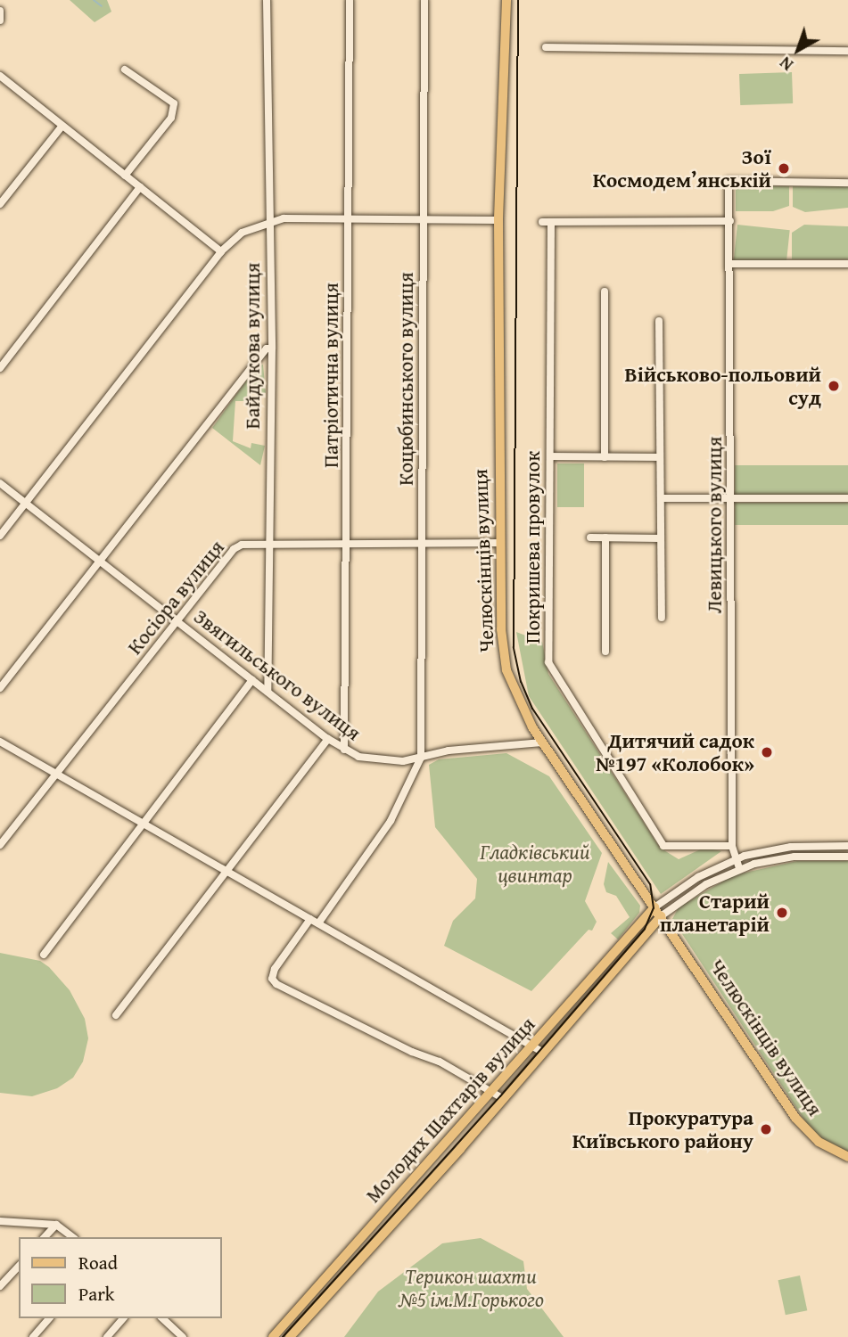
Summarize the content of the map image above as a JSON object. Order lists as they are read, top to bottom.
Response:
{
  "streets": {
    "main road": ["Челюскінців вулиця", "Молодих Шахтарів вулиця"],
    "street": [
      "Байдукова вулиця",
      "Патріотична вулиця",
      "Коцюбинського вулиця",
      "Левицького вулиця",
      "Покришева провулок",
      "Косіора вулиця",
      "Звягильського вулиця"
    ]
  },
  "crossings": [
    ["Байдукова вулиця", "Косіора вулиця"],
    ["Байдукова вулиця", "Звягильського вулиця"],
    ["Патріотична вулиця", "Косіора вулиця"],
    ["Патріотична вулиця", "Звягильського вулиця"],
    ["Коцюбинського вулиця", "Косіора вулиця"],
    ["Коцюбинського вулиця", "Звягильського вулиця"],
    ["Левицького вулиця", "Покришева провулок"],
    ["Челюскінців вулиця", "Косіора вулиця"],
    ["Челюскінців вулиця", "Звягильського вулиця"],
    ["Челюскінців вулиця", "Молодих Шахтарів вулиця"],
    ["Косіора вулиця", "Звягильського вулиця"]
  ],
  "parks": ["Гладківський цвинтар", "Терикон шахти №5 ім.М.Горького"],
  "places": [
    "Зої Космодем’янській",
    "Військово-польовий суд",
    "Дитячий садок №197 «Колобок»",
    "Старий планетарій",
    "Прокуратура Київського району"
  ],
  "legend": ["Road", "Park"],
  "north": "bottom left"
}
